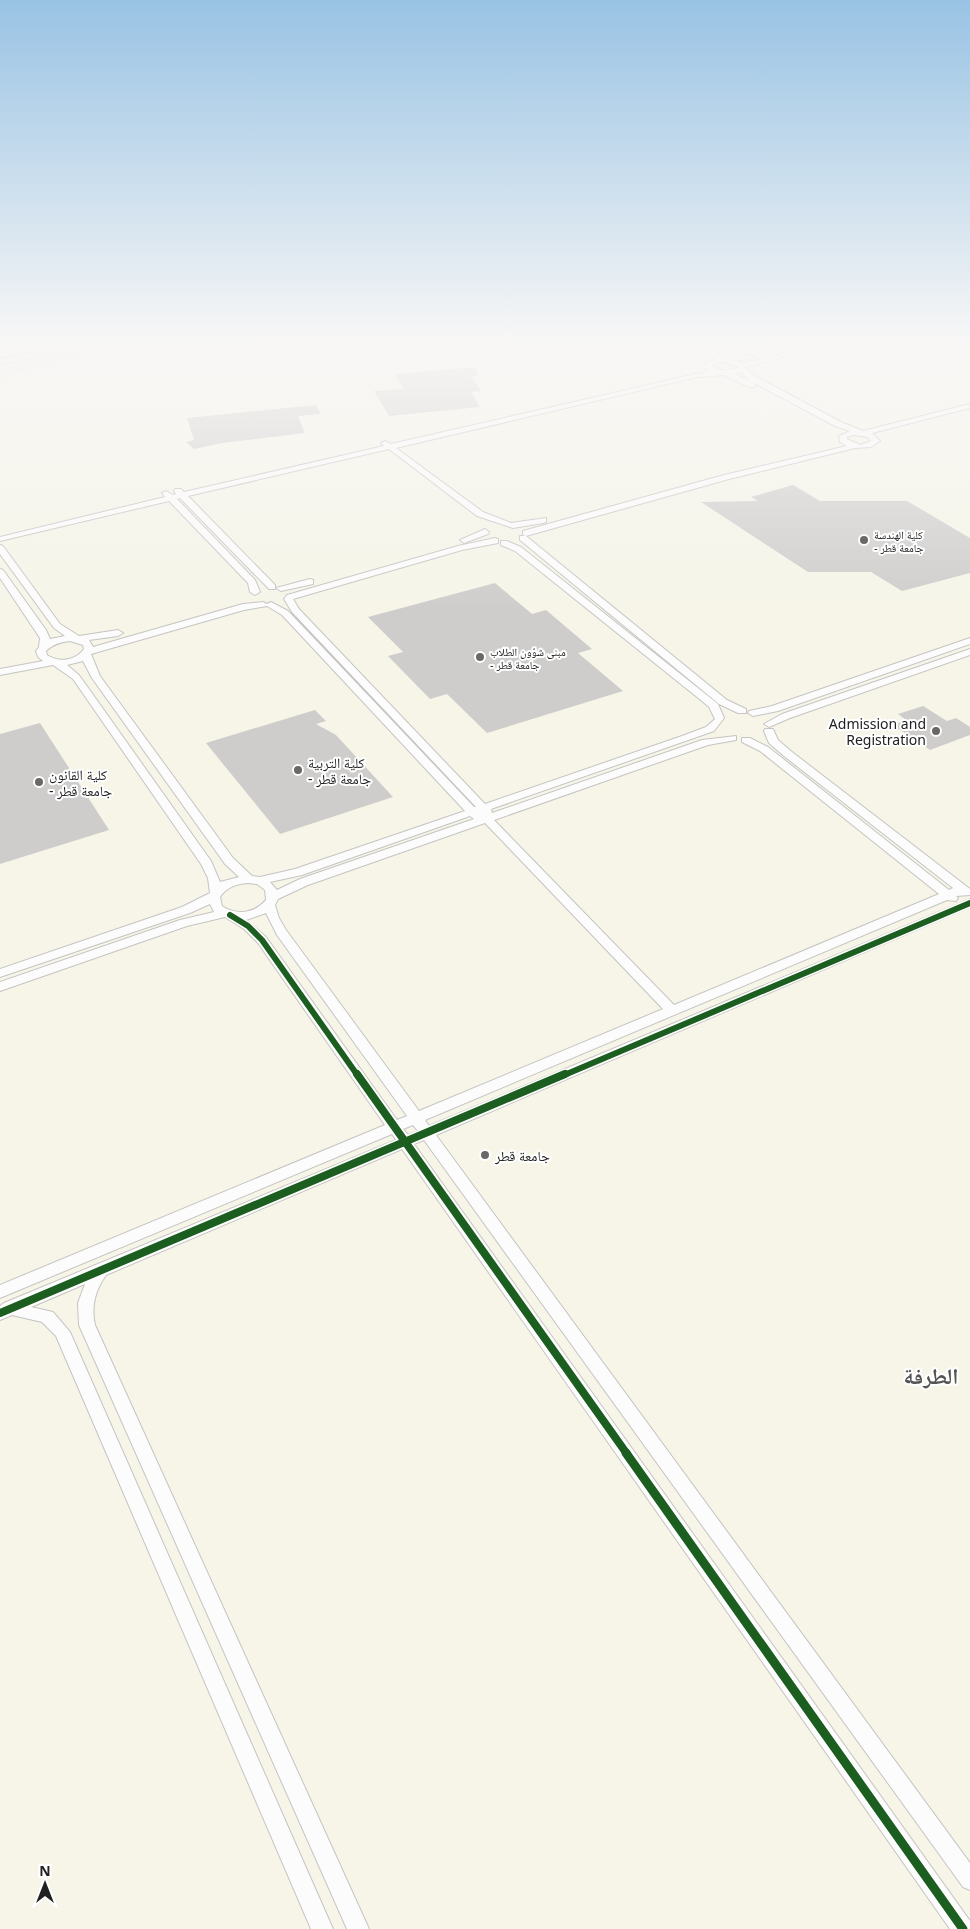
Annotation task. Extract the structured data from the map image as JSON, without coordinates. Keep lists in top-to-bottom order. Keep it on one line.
{"districts":["الطرفة"],"places":["كلية الهندسة - جامعة قطر","مبنى شؤون الطلاب - جامعة قطر","Admission and Registration","كلية التربية - جامعة قطر","كلية القانون - جامعة قطر","جامعة قطر"],"north":"top"}
